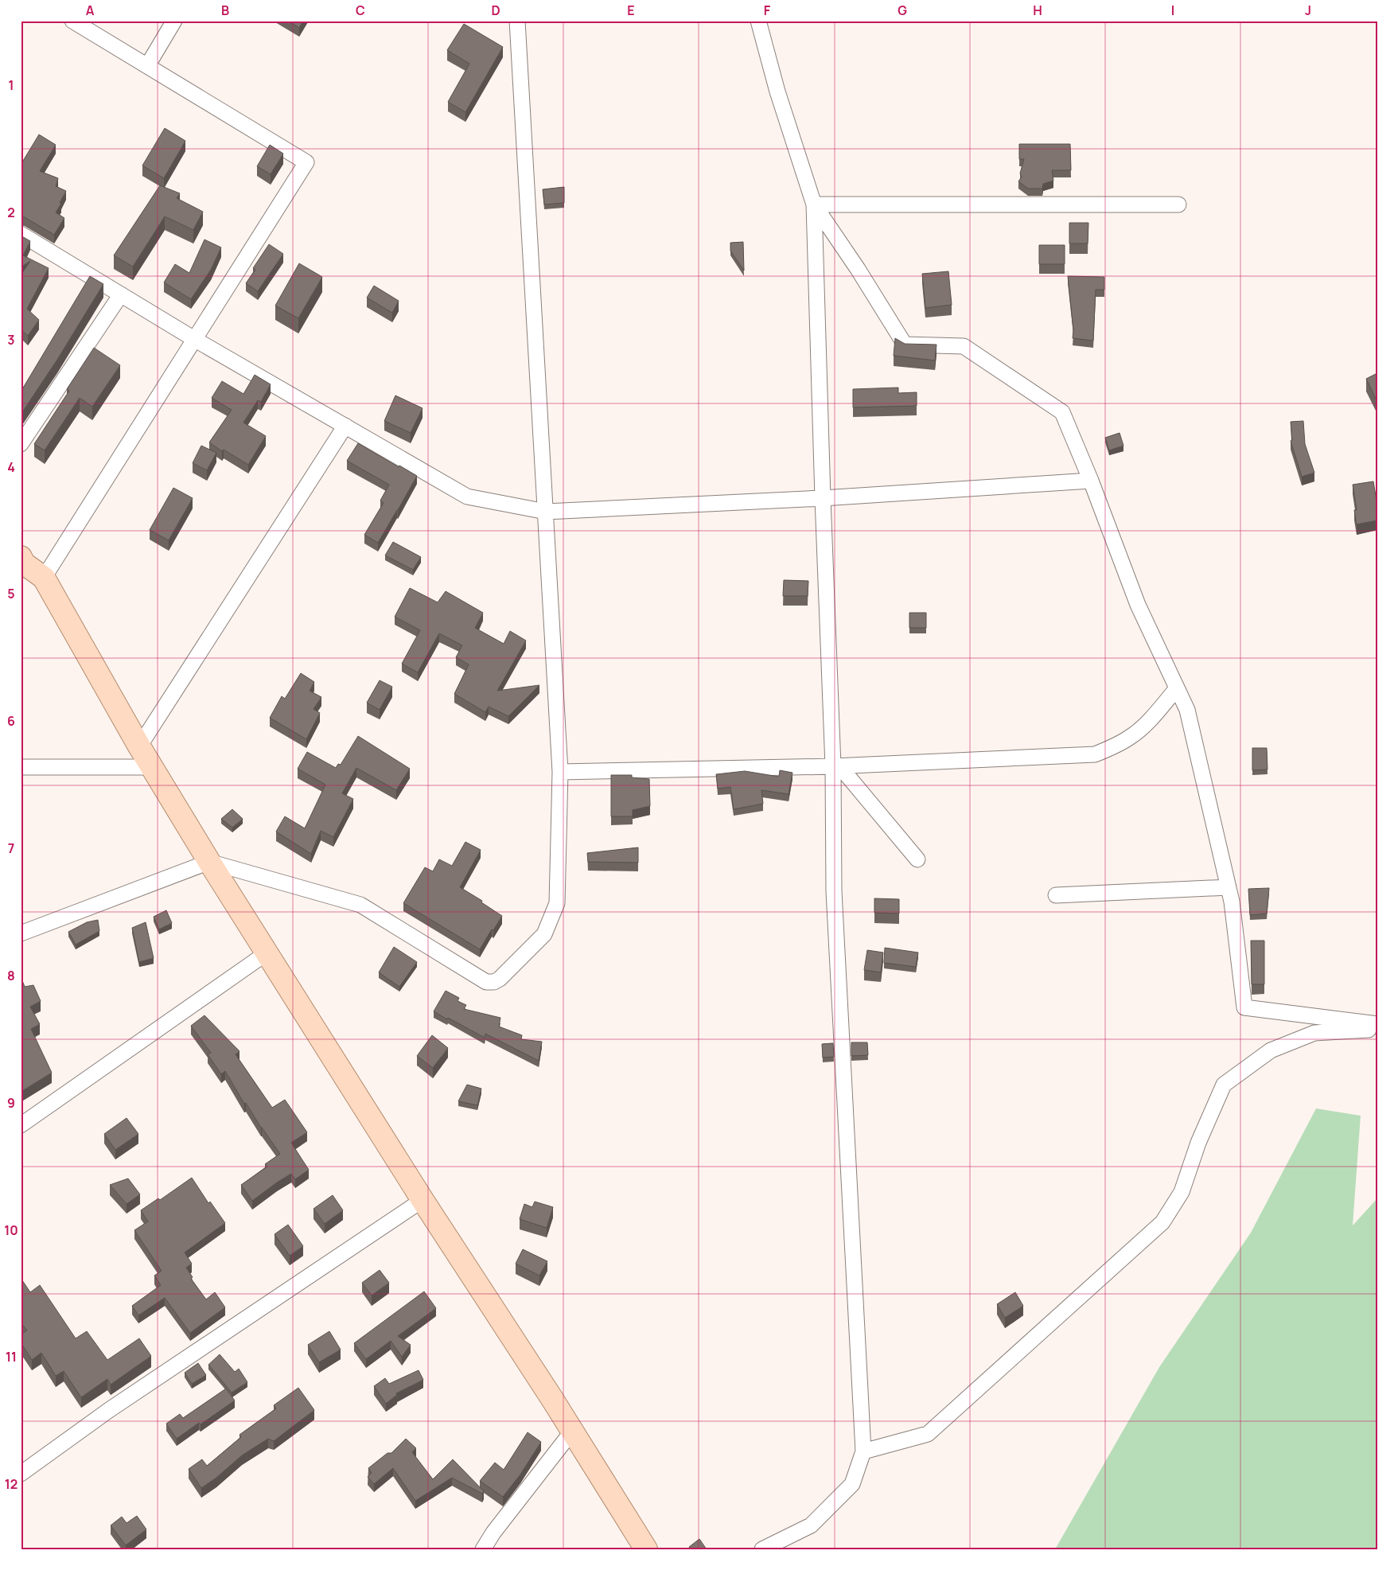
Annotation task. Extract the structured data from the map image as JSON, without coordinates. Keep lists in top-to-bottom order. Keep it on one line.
{"grid":{"columns":["A","B","C","D","E","F","G","H","I","J"],"rows":["1","2","3","4","5","6","7","8","9","10","11","12"]}}
